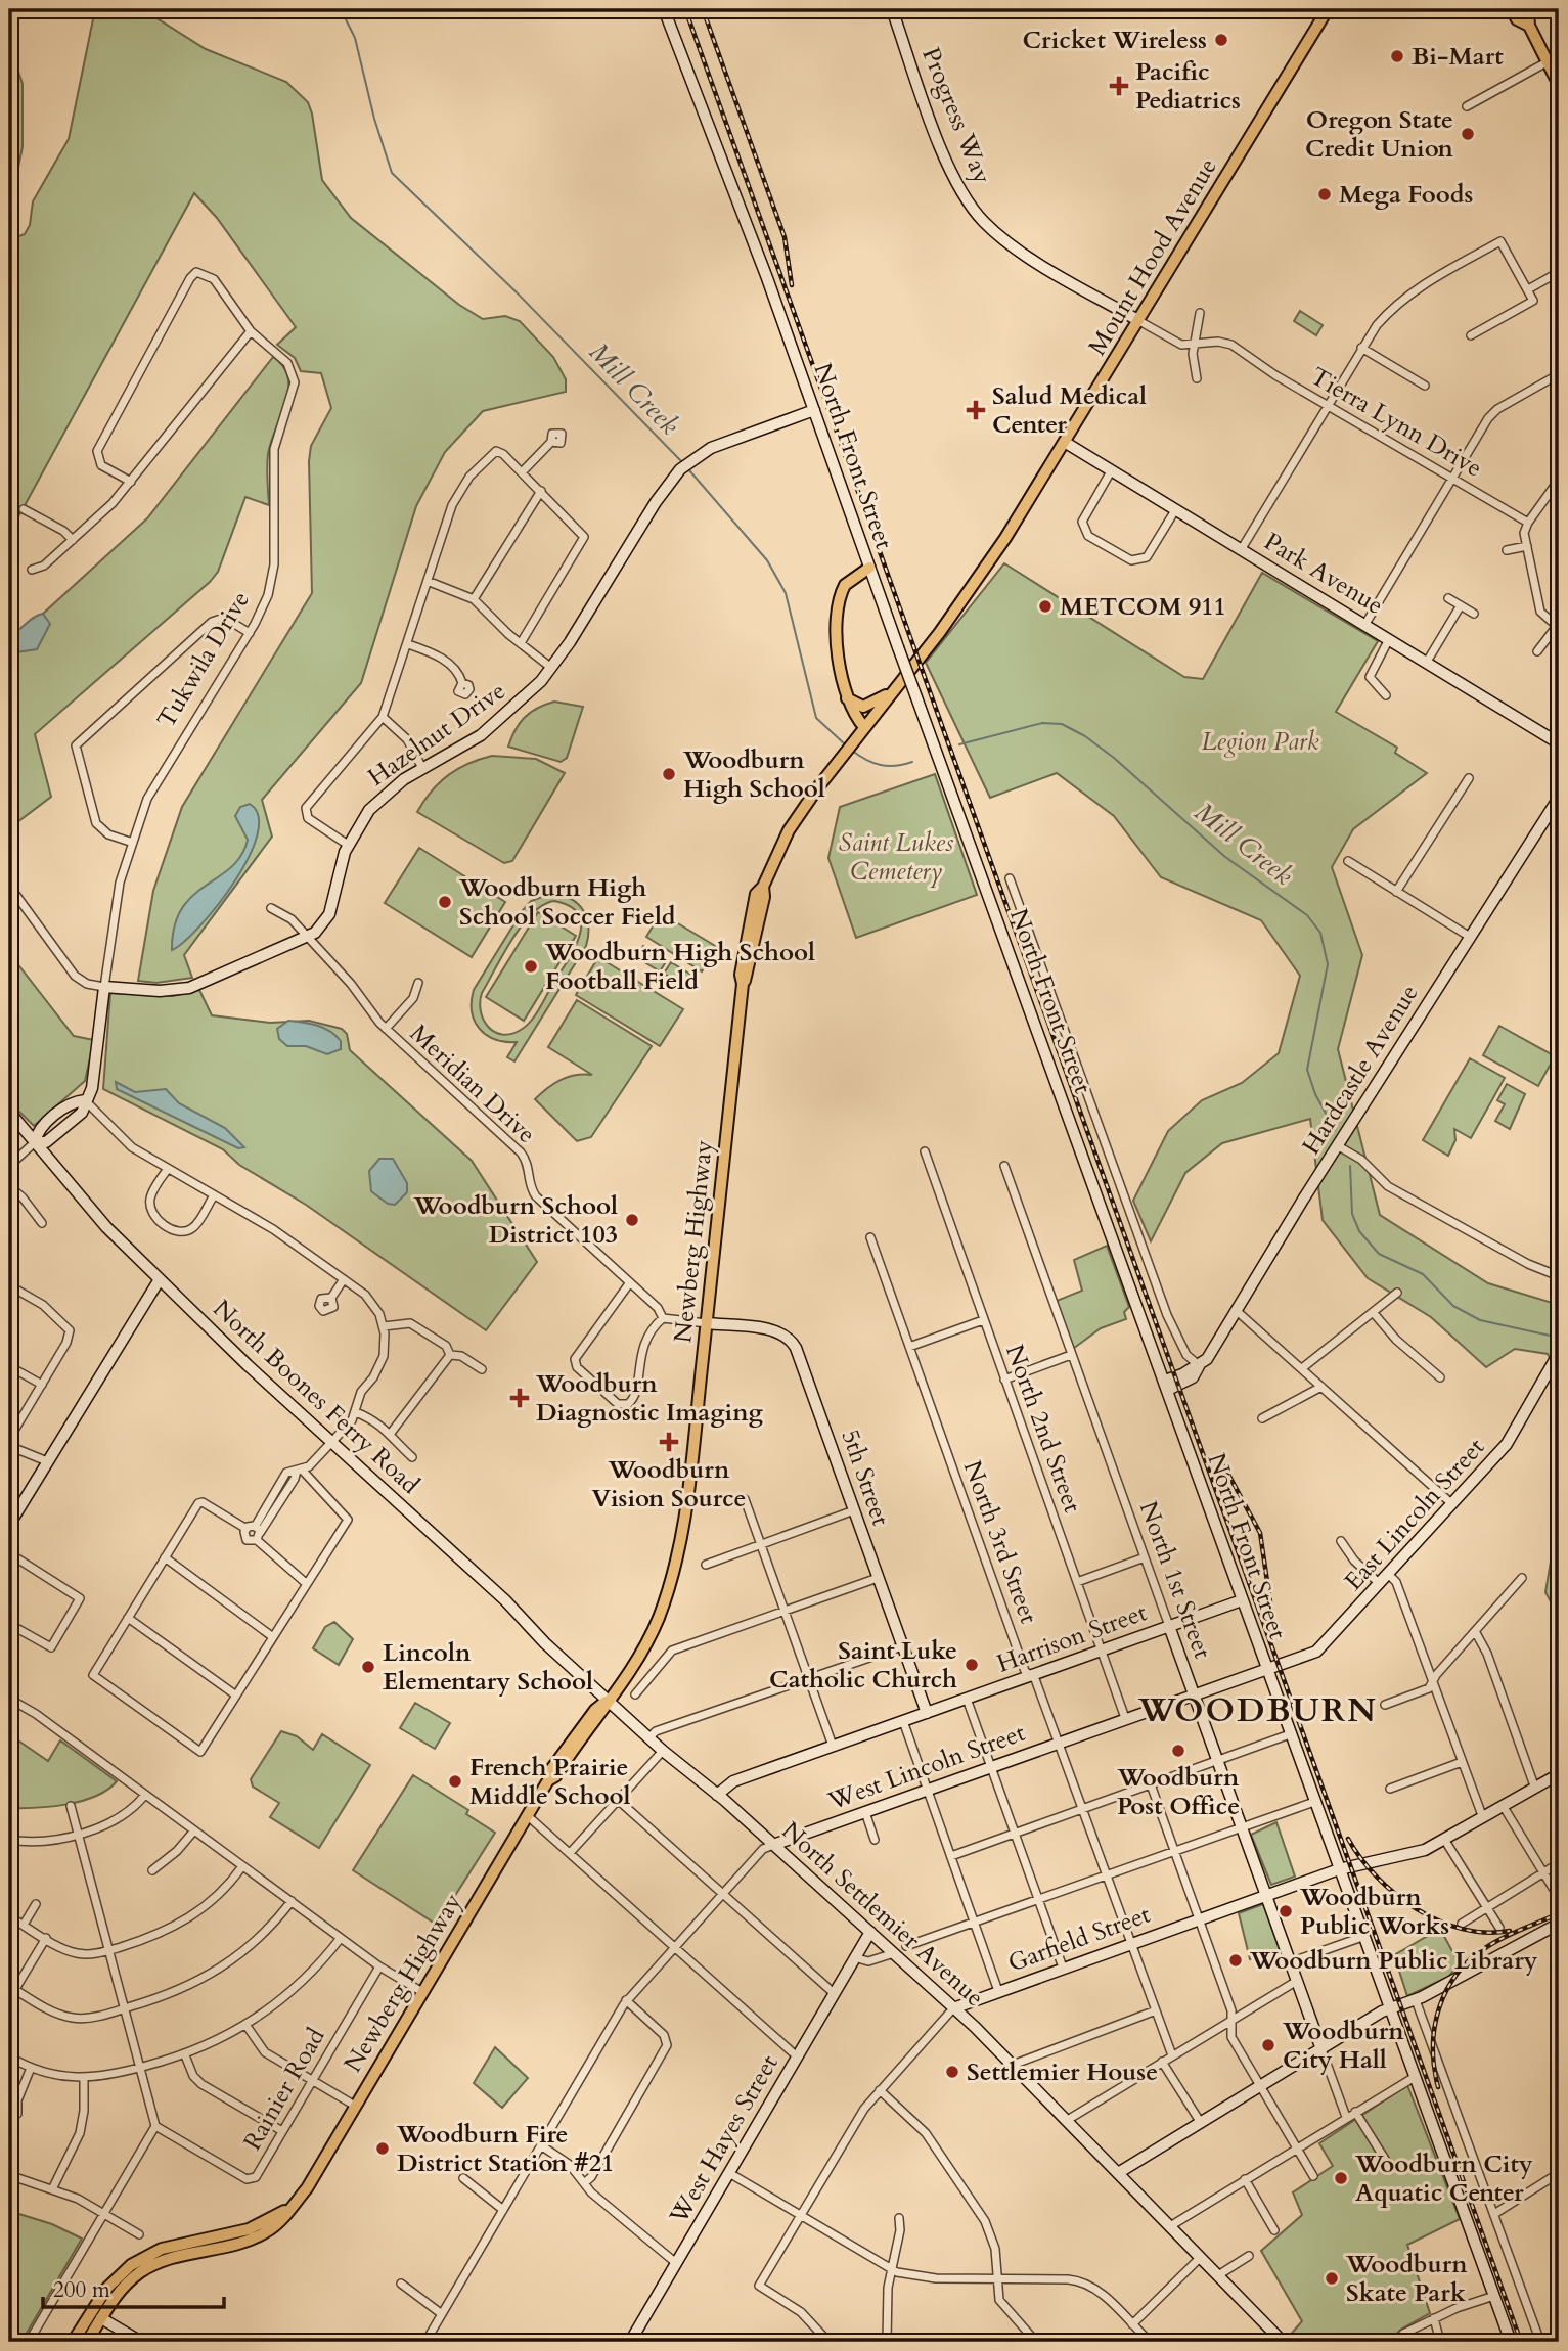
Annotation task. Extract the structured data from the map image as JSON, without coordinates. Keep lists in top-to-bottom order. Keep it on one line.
{"streets":{"main road":["Mount Hood Avenue","Newberg Highway"],"street":["Progress Way","Tierra Lynn Drive","North Front Street","Park Avenue","Tukwila Drive","Hazelnut Drive","Hardcastle Avenue","Meridian Drive","North Boones Ferry Road","North 2nd Street","5th Street","East Lincoln Street","North 3rd Street","North 1st Street","Harrison Street","West Lincoln Street","North Settlemier Avenue","Garfield Street","Rainier Road","West Hayes Street"]},"crossings":[["Progress Way","Mount Hood Avenue"],["Progress Way","Tierra Lynn Drive"],["Mount Hood Avenue","Tierra Lynn Drive"],["Mount Hood Avenue","Park Avenue"],["Mount Hood Avenue","Newberg Highway"],["North Front Street","Hazelnut Drive"],["North Front Street","Hardcastle Avenue"],["North Front Street","East Lincoln Street"],["North Front Street","Harrison Street"],["North Front Street","West Lincoln Street"],["North Front Street","Garfield Street"],["Tukwila Drive","Hazelnut Drive"],["Tukwila Drive","North Boones Ferry Road"],["Hazelnut Drive","Meridian Drive"],["Newberg Highway","North Boones Ferry Road"],["Newberg Highway","5th Street"],["Newberg Highway","North Settlemier Avenue"],["North Boones Ferry Road","North Settlemier Avenue"],["North 2nd Street","Harrison Street"],["North 2nd Street","West Lincoln Street"],["5th Street","Harrison Street"],["East Lincoln Street","West Lincoln Street"],["North 3rd Street","Harrison Street"],["North 3rd Street","West Lincoln Street"],["North 3rd Street","Garfield Street"],["North 1st Street","Harrison Street"],["North 1st Street","West Lincoln Street"],["North 1st Street","Garfield Street"],["Harrison Street","North Settlemier Avenue"],["West Lincoln Street","North Settlemier Avenue"],["North Settlemier Avenue","Garfield Street"],["North Settlemier Avenue","West Hayes Street"]],"districts":["WOODBURN"],"water":["Mill Creek"],"parks":["Legion Park","Saint Lukes Cemetery"],"places":{"other":["Cricket Wireless","Bi-Mart","Oregon State Credit Union","Mega Foods","METCOM 911","Woodburn High School","Woodburn High School Soccer Field","Woodburn High School Football Field","Woodburn School District 103","Saint Luke Catholic Church","Lincoln Elementary School","Woodburn Post Office","French Prairie Middle School","Woodburn Public Works","Woodburn Public Library","Woodburn City Hall","Settlemier House","Woodburn Fire District Station #21","Woodburn City Aquatic Center","Woodburn Skate Park"],"health":["Pacific Pediatrics","Salud Medical Center","Woodburn Diagnostic Imaging","Woodburn Vision Source"]},"scale_bar":"200 m"}
